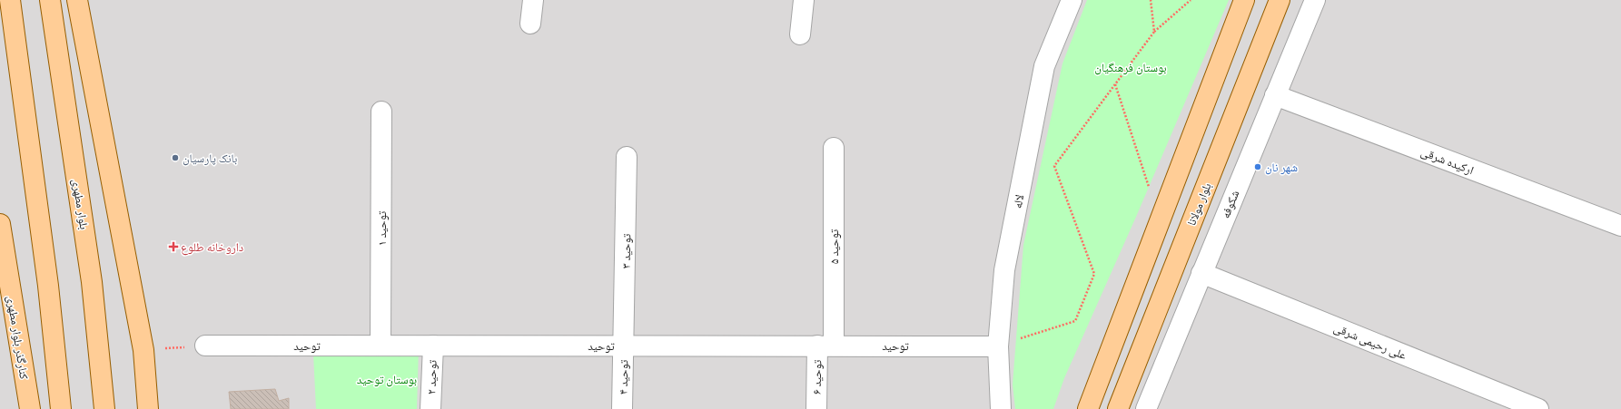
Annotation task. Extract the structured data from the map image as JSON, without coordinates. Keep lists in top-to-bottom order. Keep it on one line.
{"streets":{"main road":["بلوار مطهری","بلوار مولانا","کنارگذر بلوار مطهری"],"street":["ارکیده شرقی","لاله","شکوفه","توحید ۱","توحید ۵","توحید ۳","علی رحیمی شرقی","توحید","توحید ۲","توحید ۴","توحید ۶"]},"crossings":[["ارکیده شرقی","شکوفه"],["لاله","توحید"],["شکوفه","علی رحیمی شرقی"],["توحید ۱","توحید"],["توحید ۵","توحید"],["توحید ۵","توحید ۶"],["توحید ۳","توحید"],["توحید ۳","توحید ۴"],["توحید","توحید ۲"],["توحید","توحید ۴"],["توحید","توحید ۶"]],"parks":["بوستان فرهنگیان","بوستان توحید"],"places":{"other":["بانک پارسیان","شهر نان"],"health":["داروخانه طلوع"]}}
